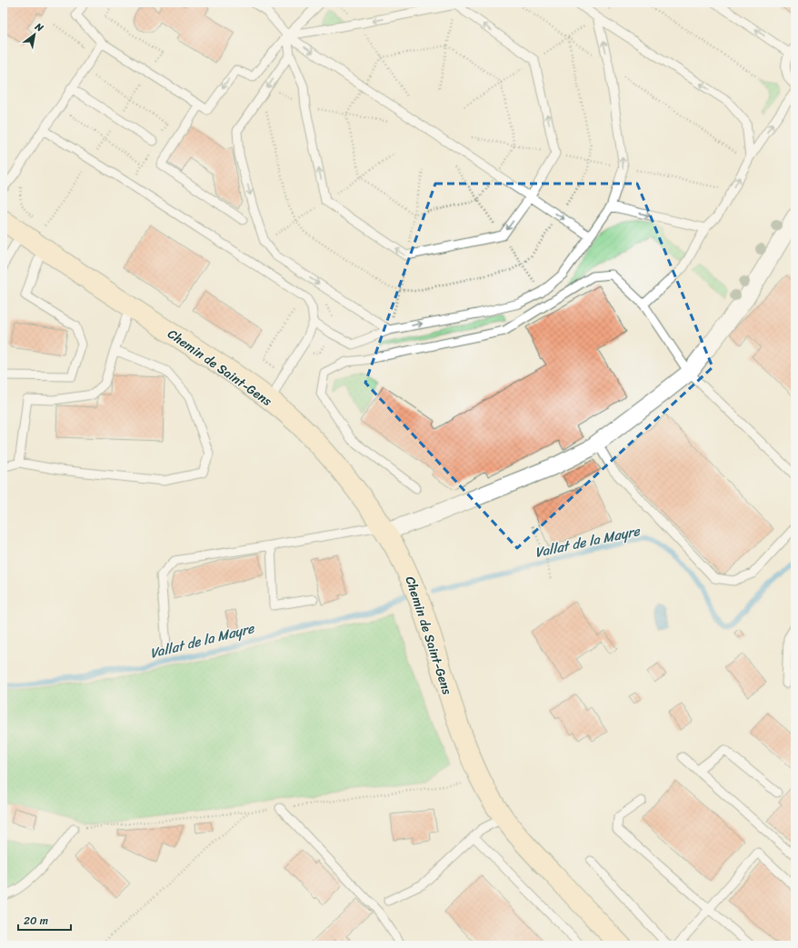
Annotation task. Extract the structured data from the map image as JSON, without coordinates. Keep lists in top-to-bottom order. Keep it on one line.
{"streets":{"main road":["Chemin de Saint-Gens"]},"water":["Vallat de la Mayre"],"scale_bar":"20 m","north":"top right"}
